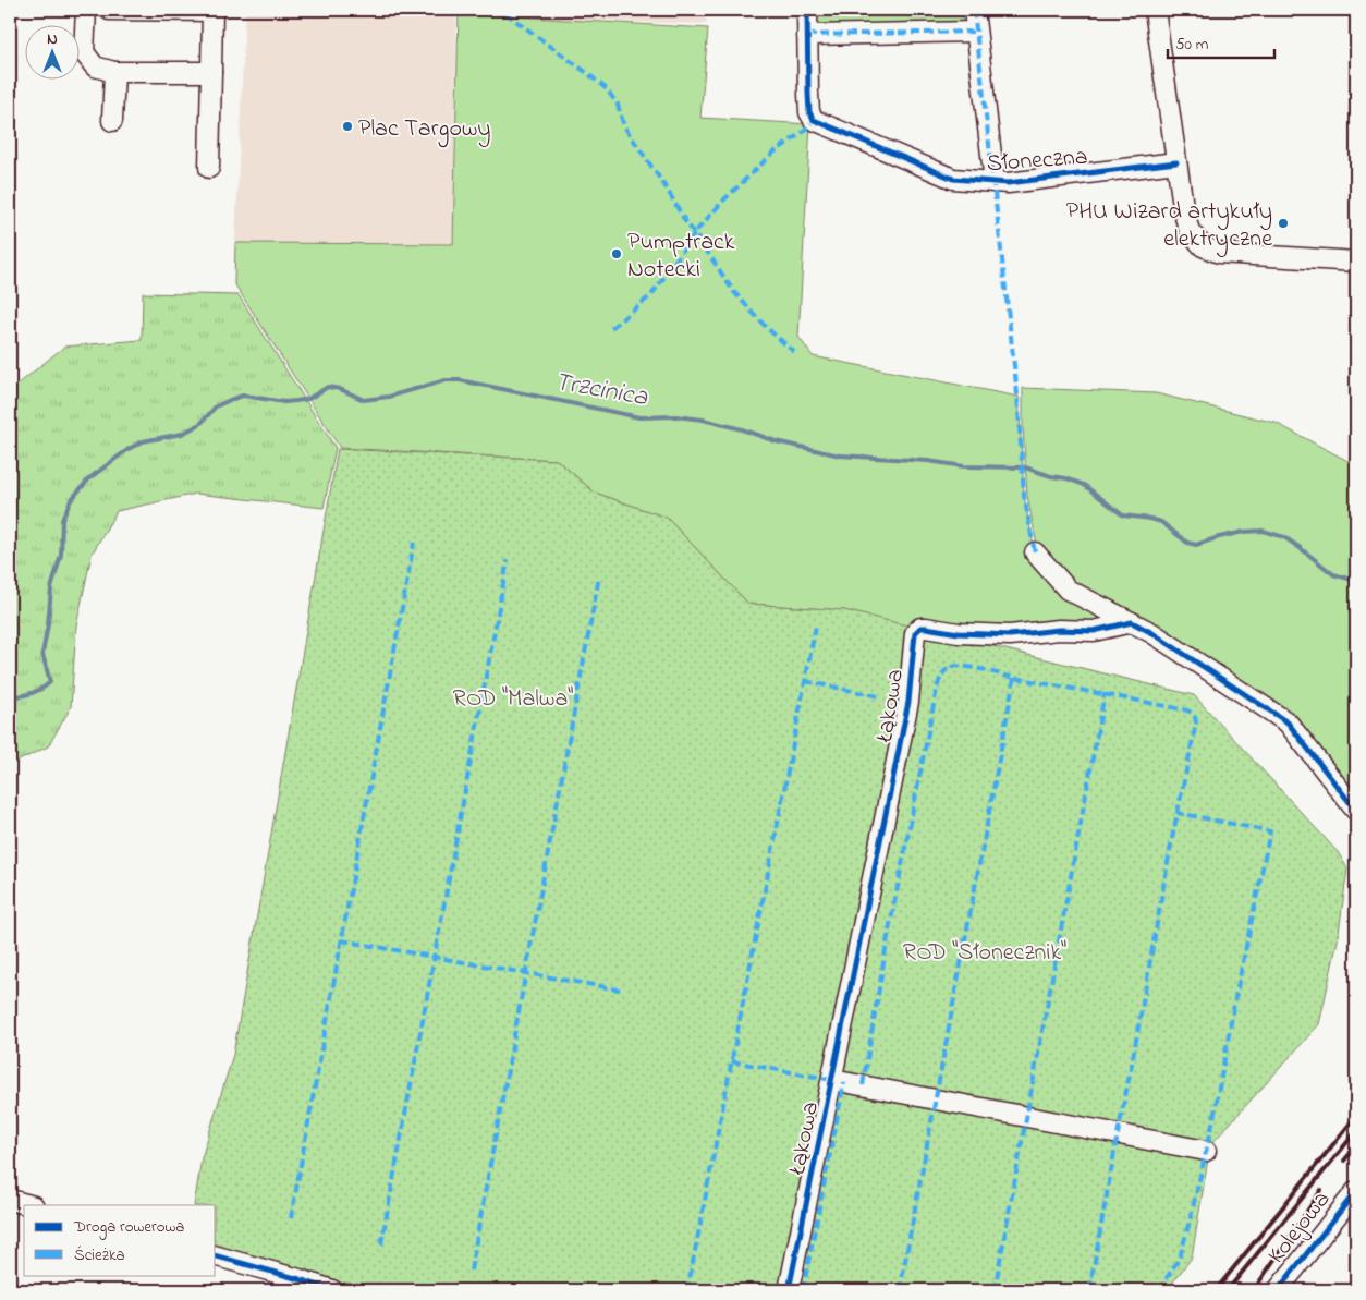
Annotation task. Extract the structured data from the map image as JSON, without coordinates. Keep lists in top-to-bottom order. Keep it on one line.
{"streets":{"street":["Słoneczna","Łąkowa","Kolejowa"]},"water":["Trzcinica"],"parks":["ROD \"Malwa\"","ROD \"Słonecznik\""],"places":["Plac Targowy","PHU Wizard artykuły elektryczne","Pumptrack Notecki"],"legend":["Droga rowerowa","Ścieżka"],"scale_bar":"50 m","north":"top"}
